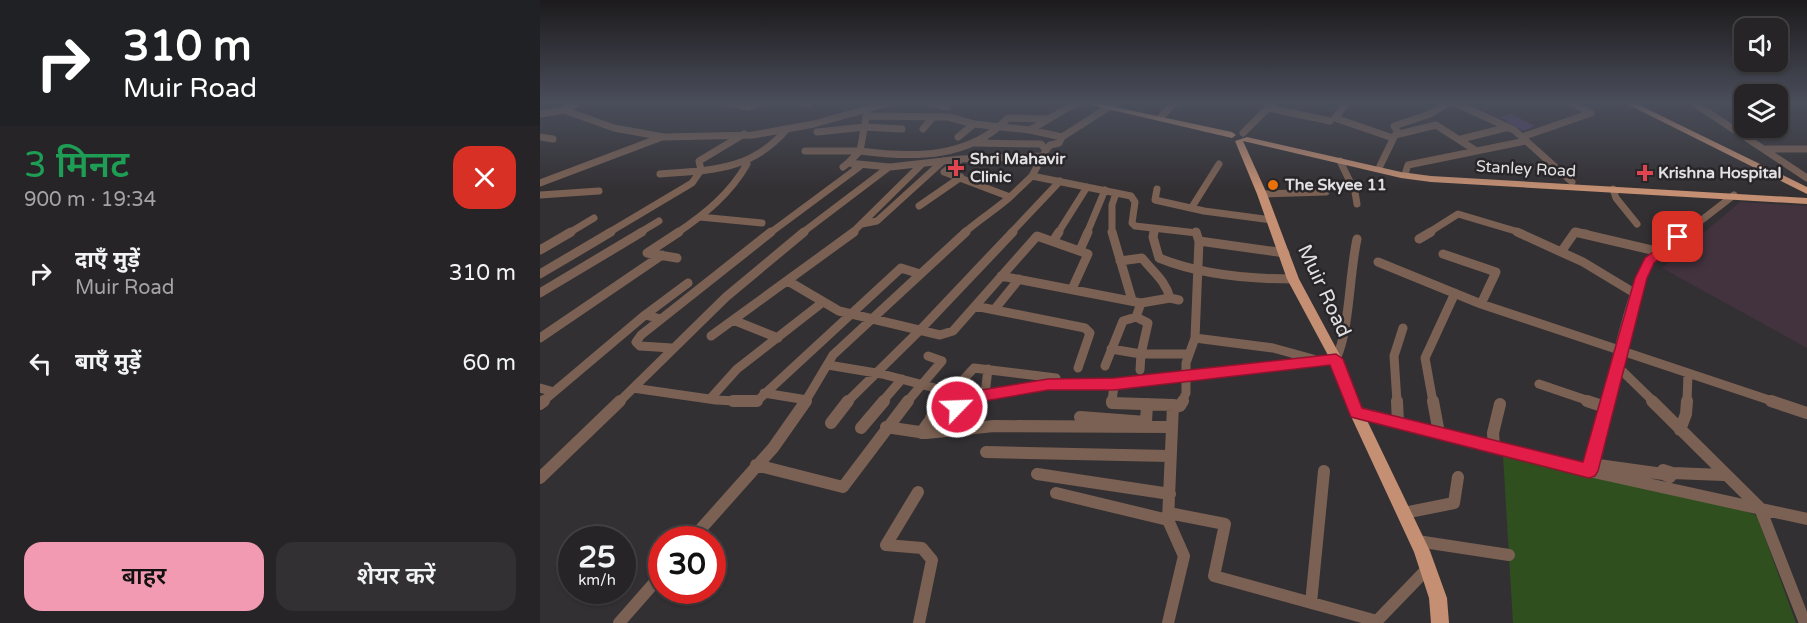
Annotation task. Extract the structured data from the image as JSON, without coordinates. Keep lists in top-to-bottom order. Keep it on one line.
{"streets":{"main road":["Stanley Road","Muir Road"]},"crossings":[["Stanley Road","Muir Road"]],"places":{"health":["Shri Mahavir Clinic","Krishna Hospital"],"other":["The Skyee 11"]},"page":{"turn":["310 m","Muir Road"],"heading":["3 मिनट","900 m · 19:34"],"list":[{"name":"दाएँ मुड़ें","note":"Muir Road","value":"310 m"},{"name":"बाएँ मुड़ें","value":"60 m"}],"speed":"25 km/h","limit":"30","buttons":["बाहर","शेयर करें"]}}
